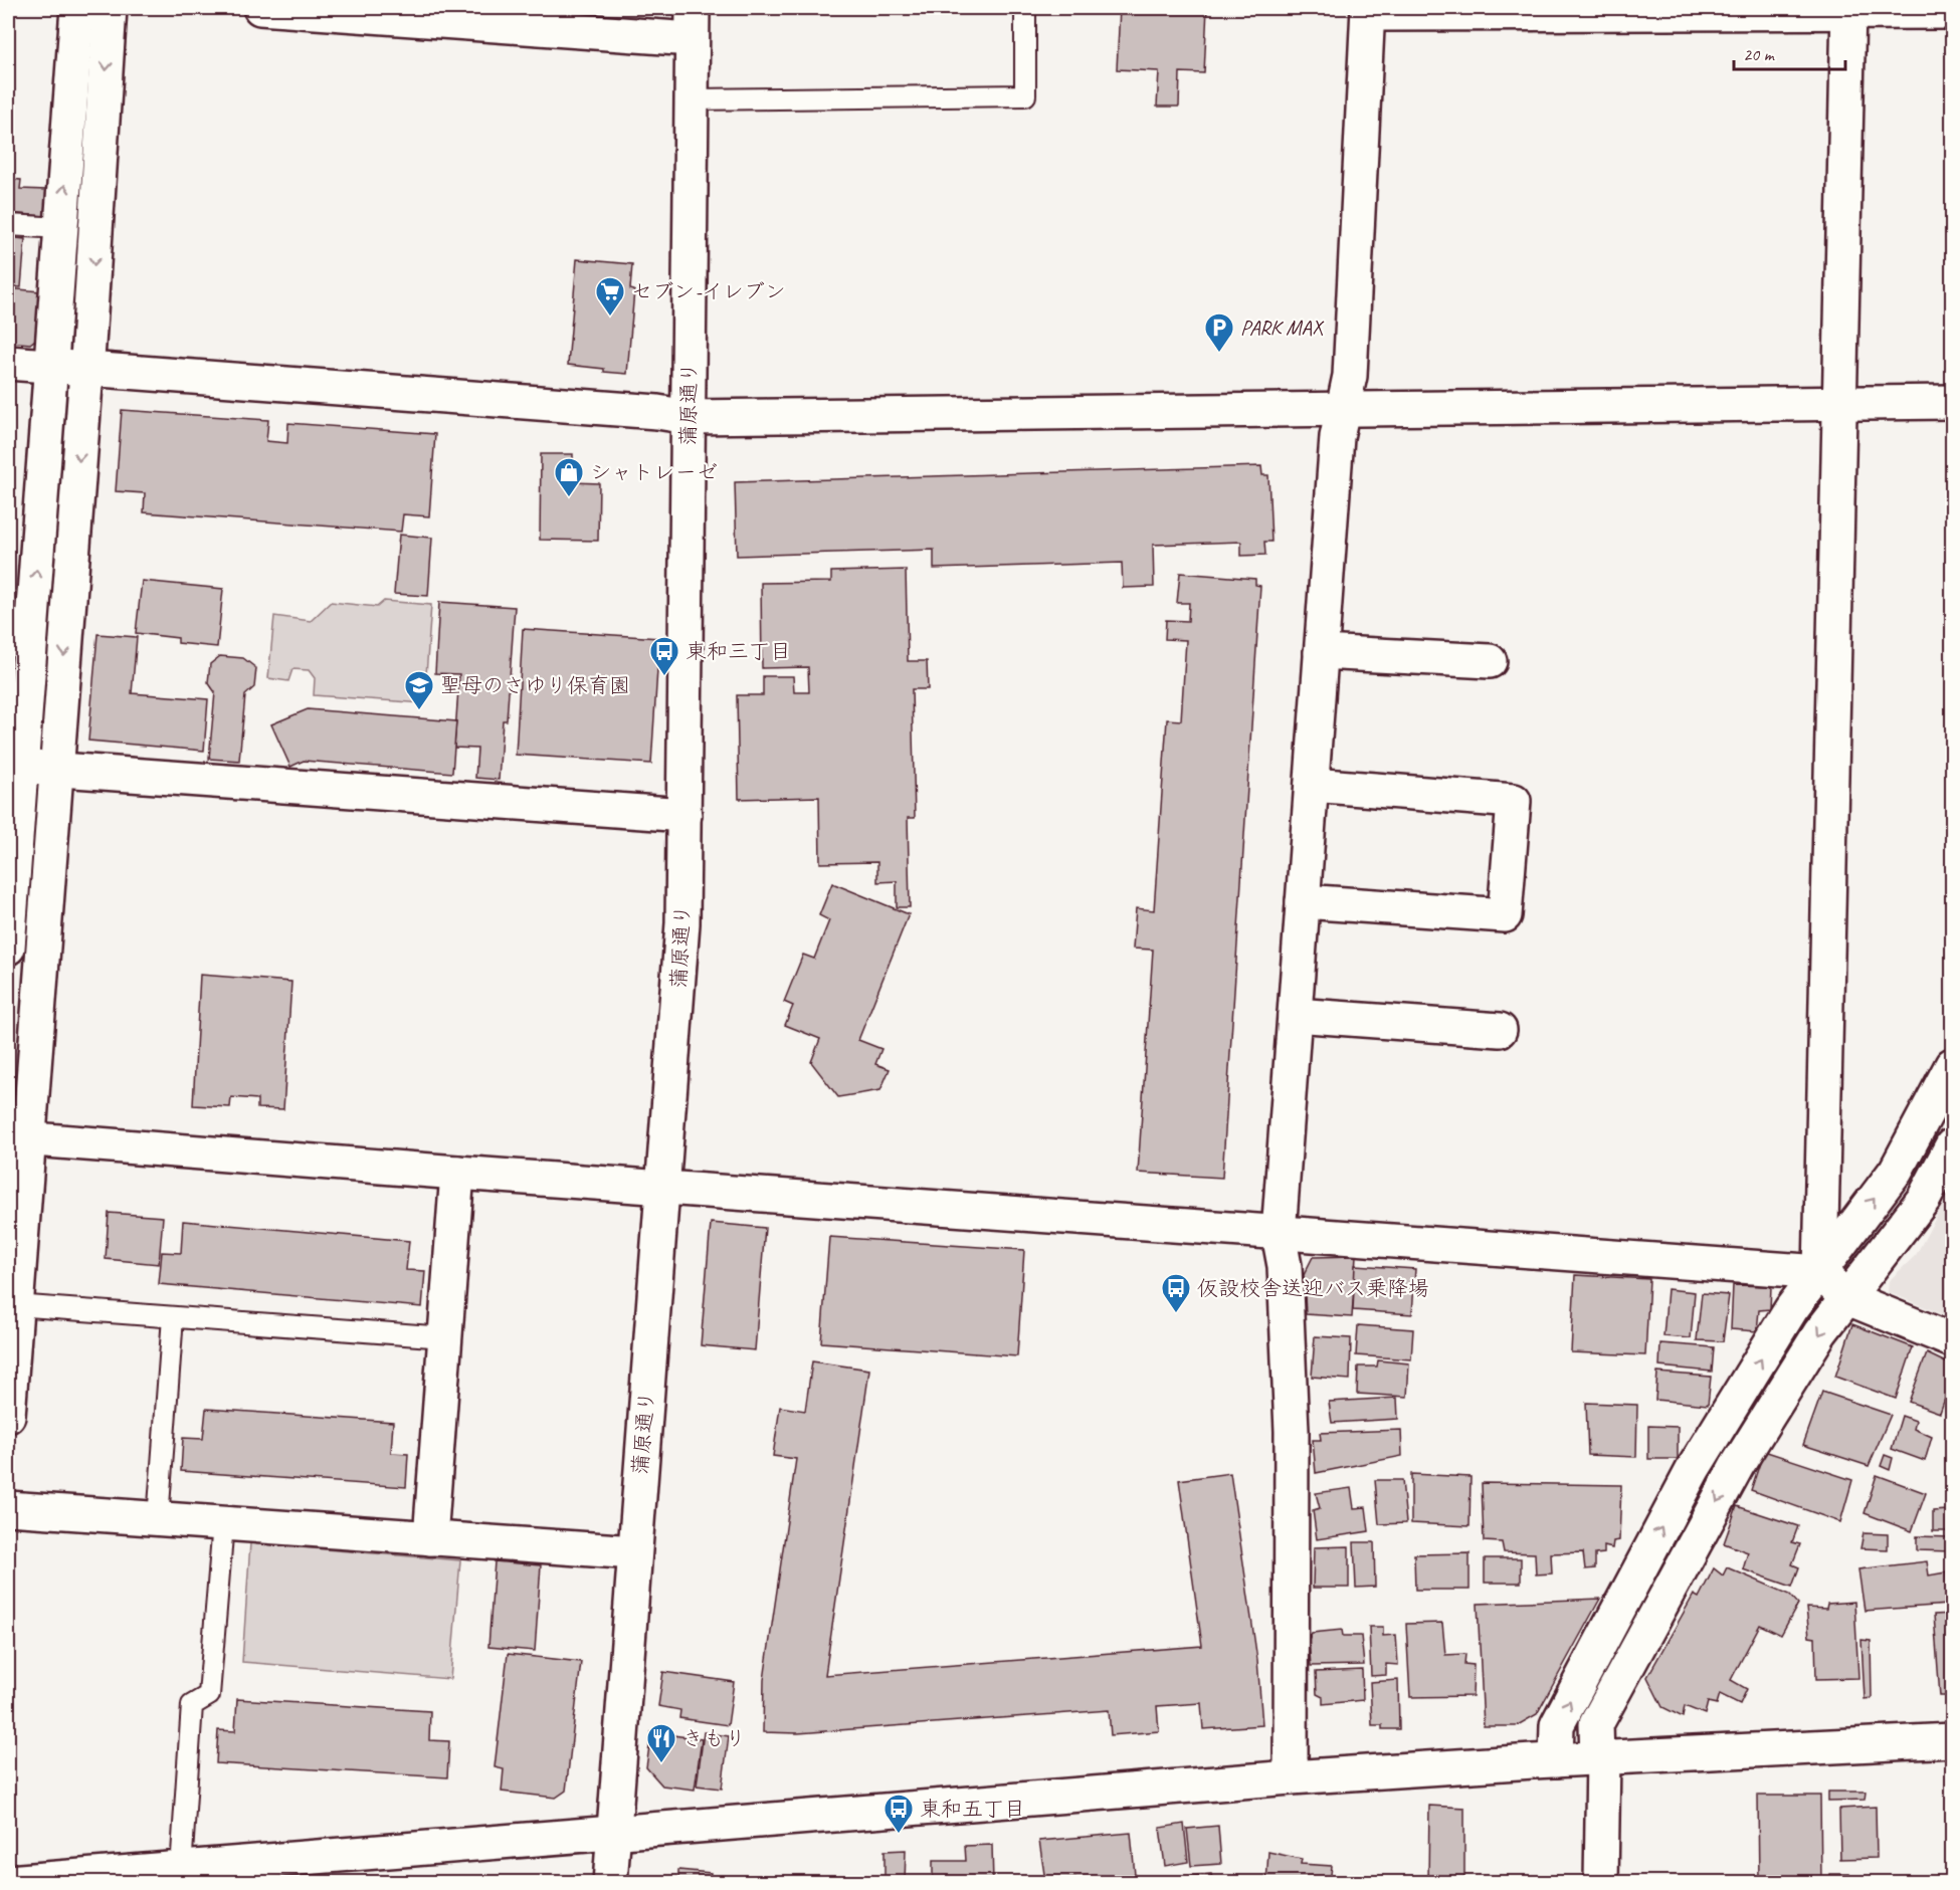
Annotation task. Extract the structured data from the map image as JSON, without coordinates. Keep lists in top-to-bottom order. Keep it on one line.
{"streets":{"street":["蒲原通り"]},"places":{"supermarket":["セブン-イレブン"],"parking":["PARK MAX"],"shop":["シャトレーゼ"],"bus stop":["東和三丁目","仮設校舎送迎バス乗降場","東和五丁目"],"school or university":["聖母のさゆり保育園"],"restaurant":["きもり"]},"scale_bar":"20 m"}
